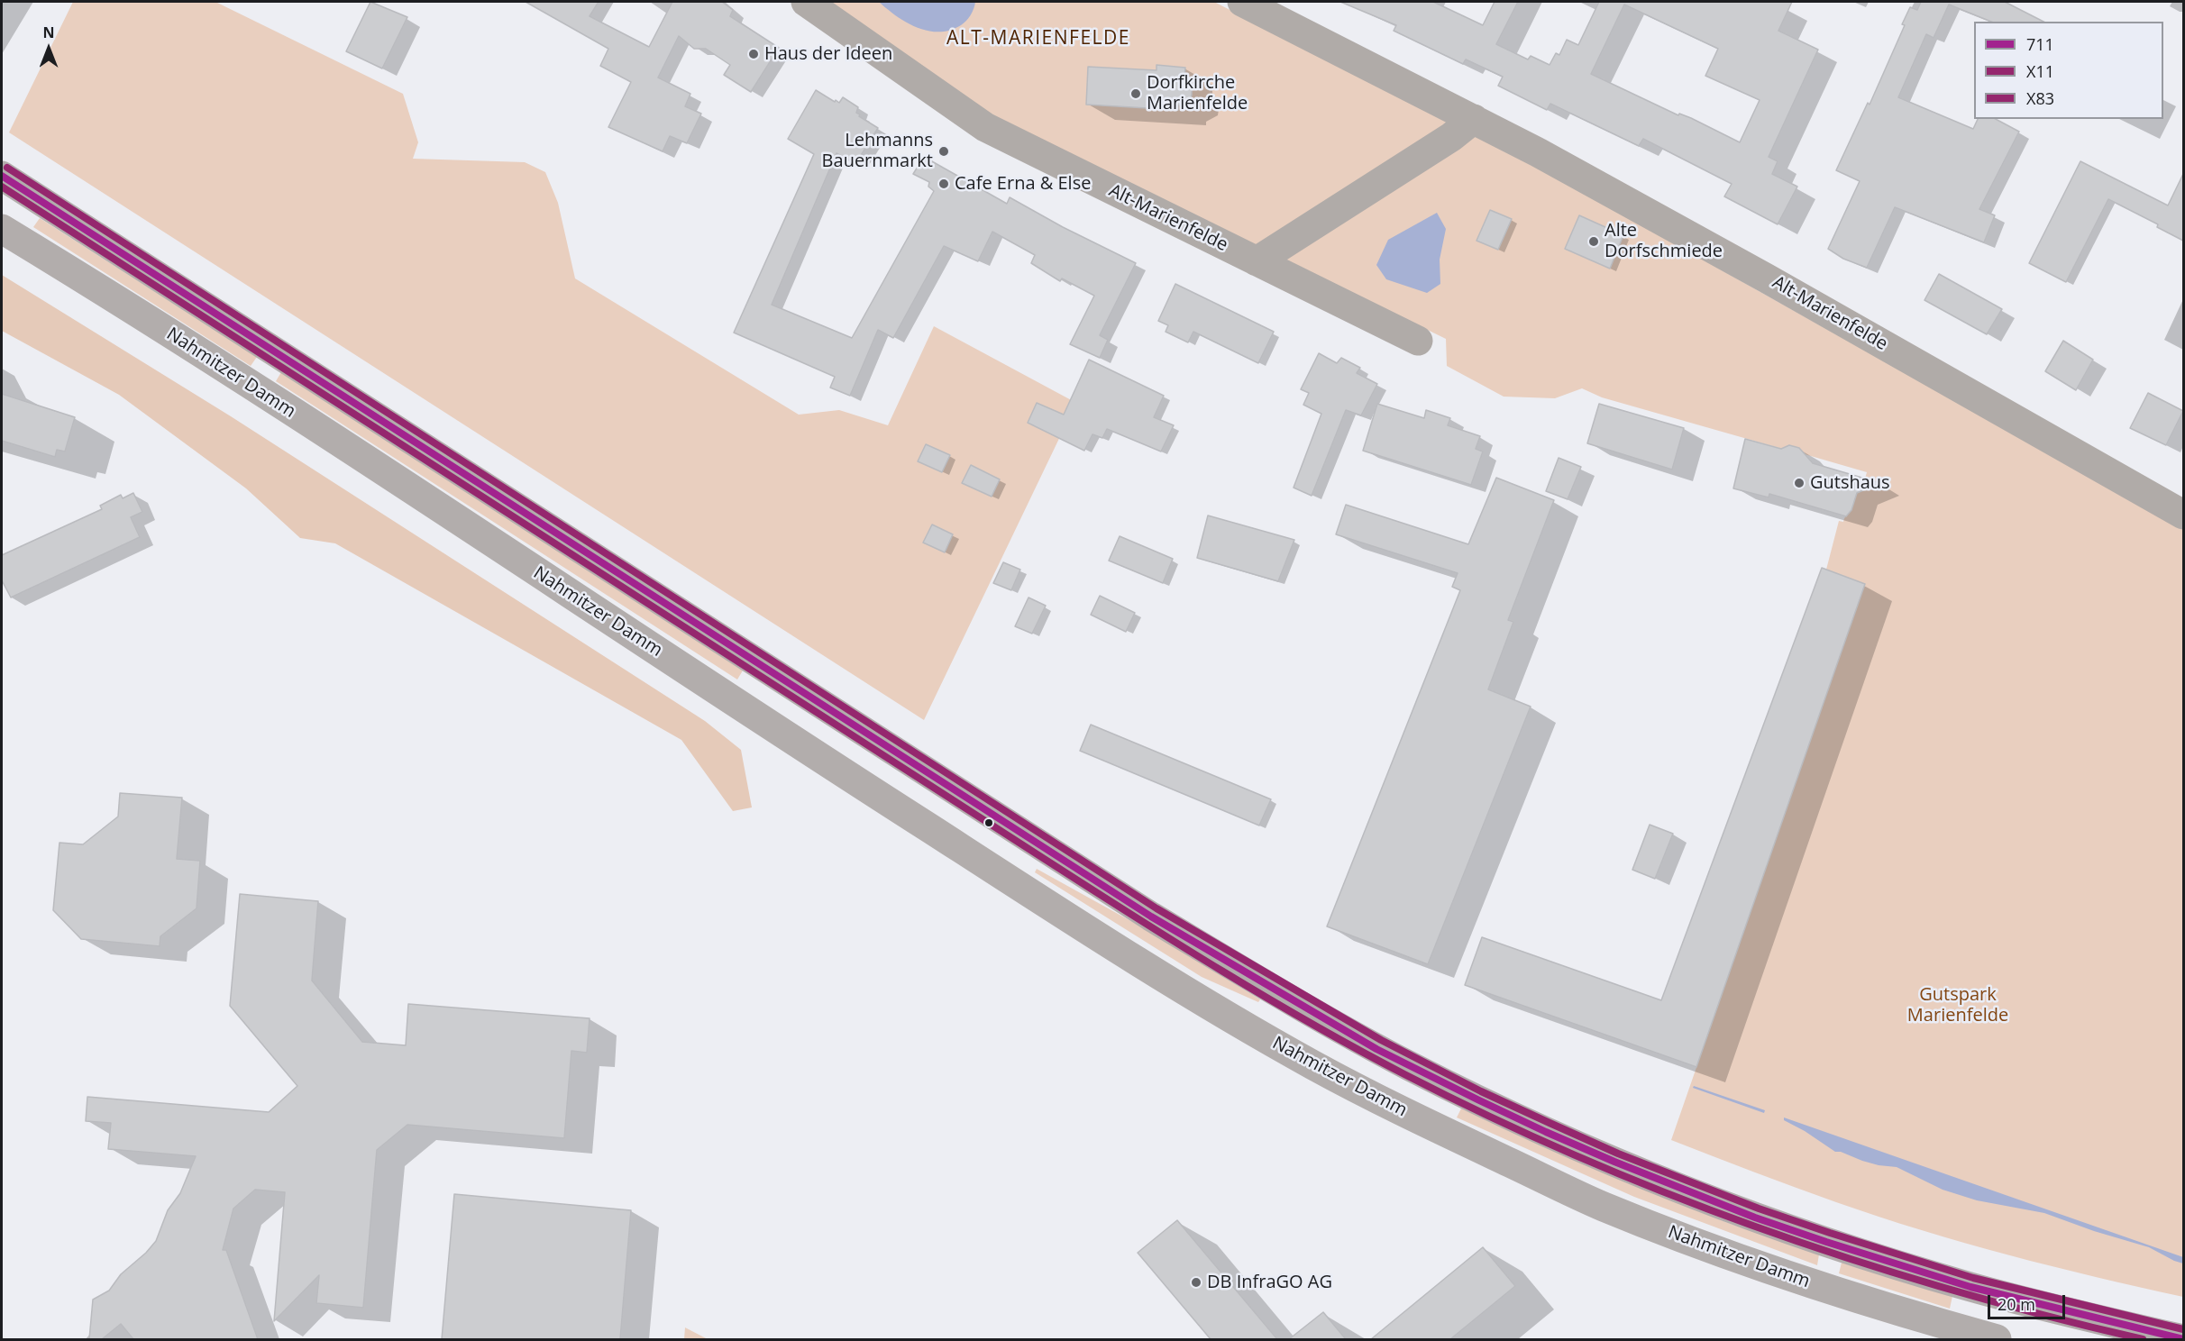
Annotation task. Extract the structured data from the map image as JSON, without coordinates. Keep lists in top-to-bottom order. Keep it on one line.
{"streets":{"main road":["Nahmitzer Damm"],"street":["Alt-Marienfelde"]},"districts":["ALT-MARIENFELDE"],"parks":["Gutspark Marienfelde"],"places":["Haus der Ideen","Dorfkirche Marienfelde","Lehmanns Bauernmarkt","Cafe Erna & Else","Alte Dorfschmiede","Gutshaus","DB InfraGO AG"],"lines":["transit line X83","transit line 711","transit line X11"],"legend":["711","X11","X83"],"scale_bar":"20 m","north":"top"}
